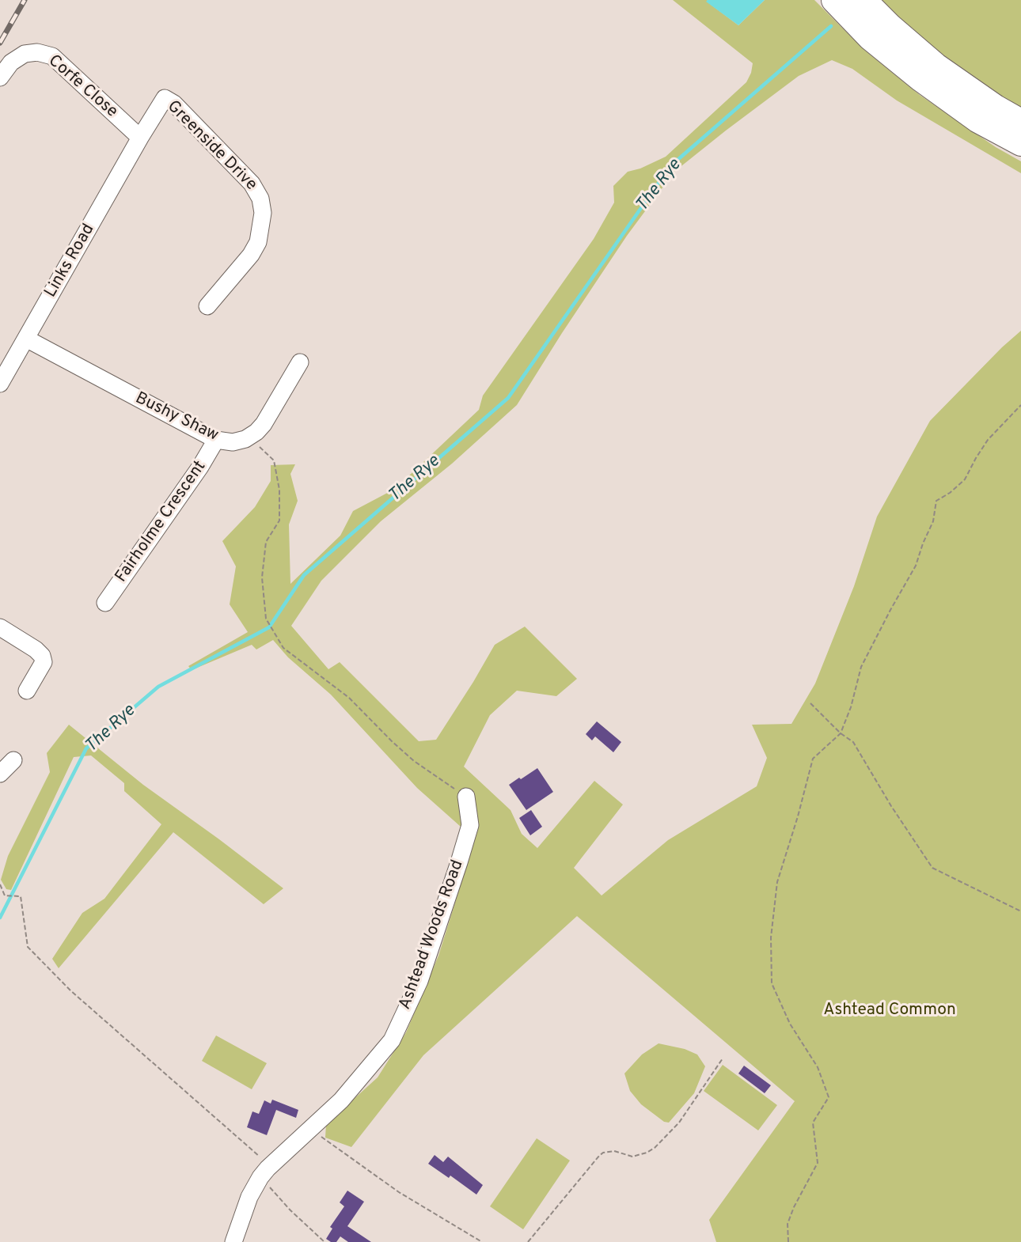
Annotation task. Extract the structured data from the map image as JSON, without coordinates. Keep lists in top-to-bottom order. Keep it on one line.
{"streets":{"street":["Corfe Close","Greenside Drive","Links Road","Bushy Shaw","Fairholme Crescent","Ashtead Woods Road"]},"crossings":[["Corfe Close","Greenside Drive"],["Corfe Close","Links Road"],["Greenside Drive","Links Road"],["Links Road","Bushy Shaw"],["Bushy Shaw","Fairholme Crescent"]],"water":["The Rye"],"parks":["Ashtead Common"]}
